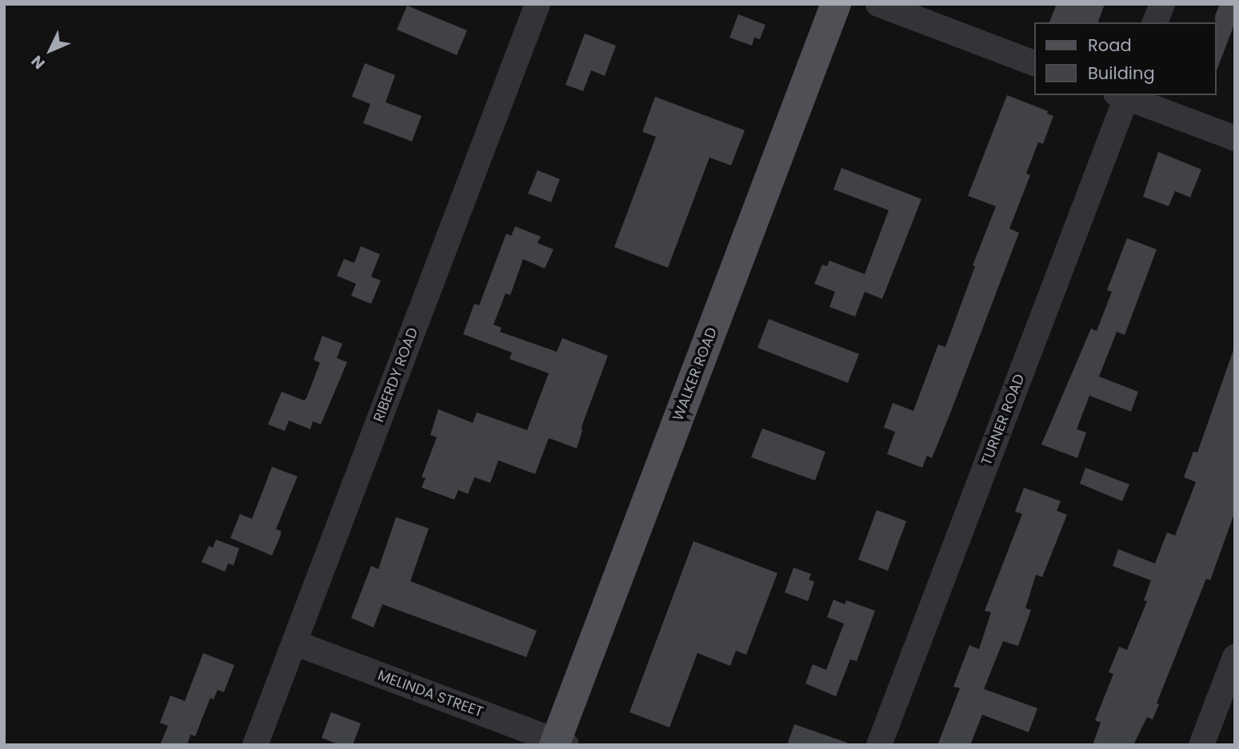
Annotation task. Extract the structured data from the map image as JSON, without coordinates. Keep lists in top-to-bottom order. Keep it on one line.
{"streets":{"main road":["WALKER ROAD"],"street":["RIBERDY ROAD","TURNER ROAD","MELINDA STREET"]},"crossings":[["WALKER ROAD","MELINDA STREET"],["RIBERDY ROAD","MELINDA STREET"]],"legend":["Road","Building"],"north":"bottom left"}
